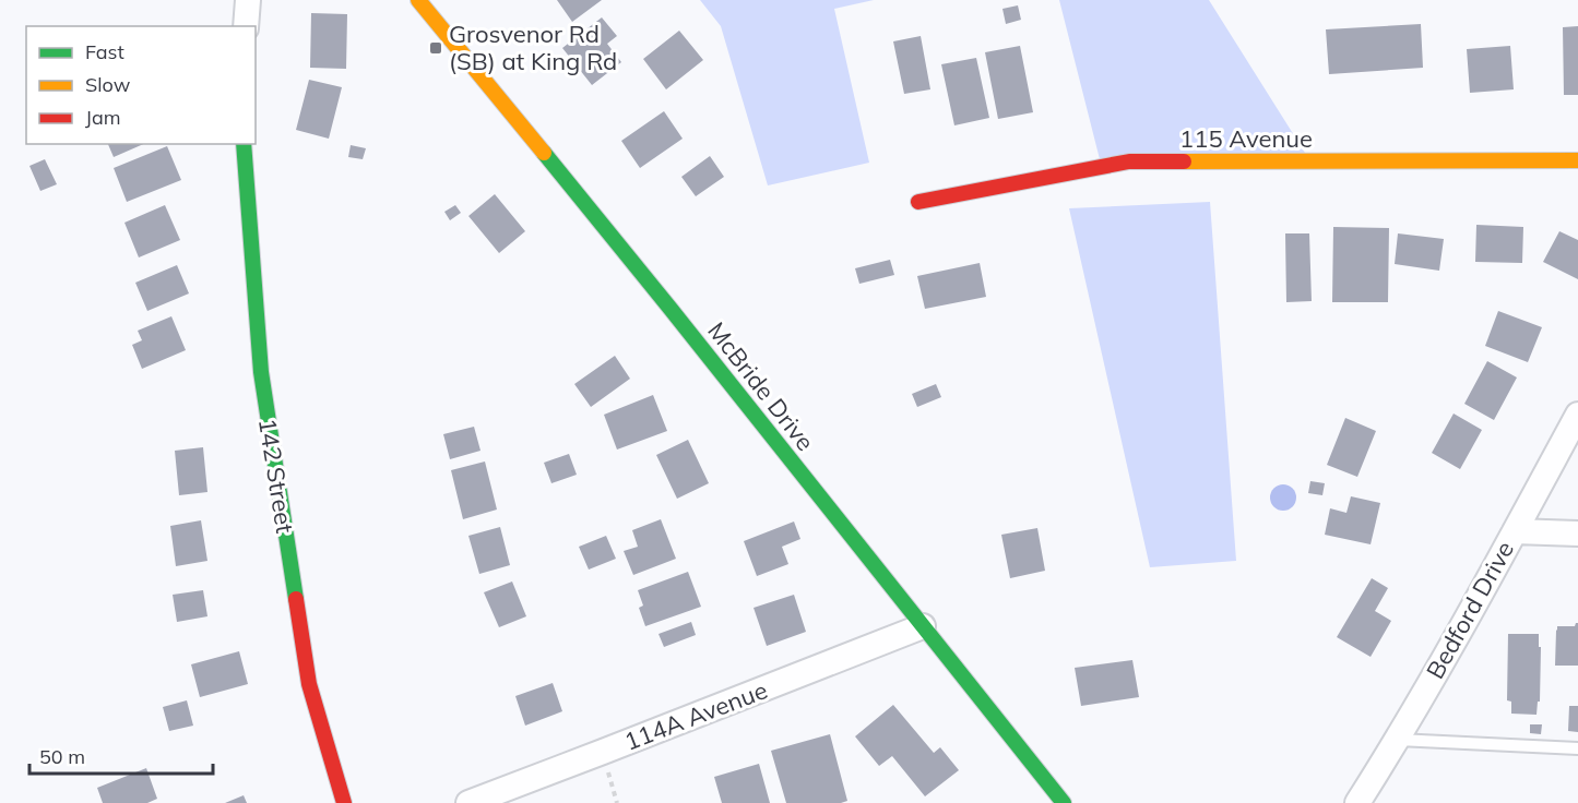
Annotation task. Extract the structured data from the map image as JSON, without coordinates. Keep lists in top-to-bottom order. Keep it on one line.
{"streets":{"street":["115 Avenue","McBride Drive","142 Street","Bedford Drive","114A Avenue"]},"crossings":[["McBride Drive","114A Avenue"]],"places":{"transit":["Grosvenor Rd (SB) at King Rd"]},"legend":["Fast","Slow","Jam"],"scale_bar":"50 m"}
